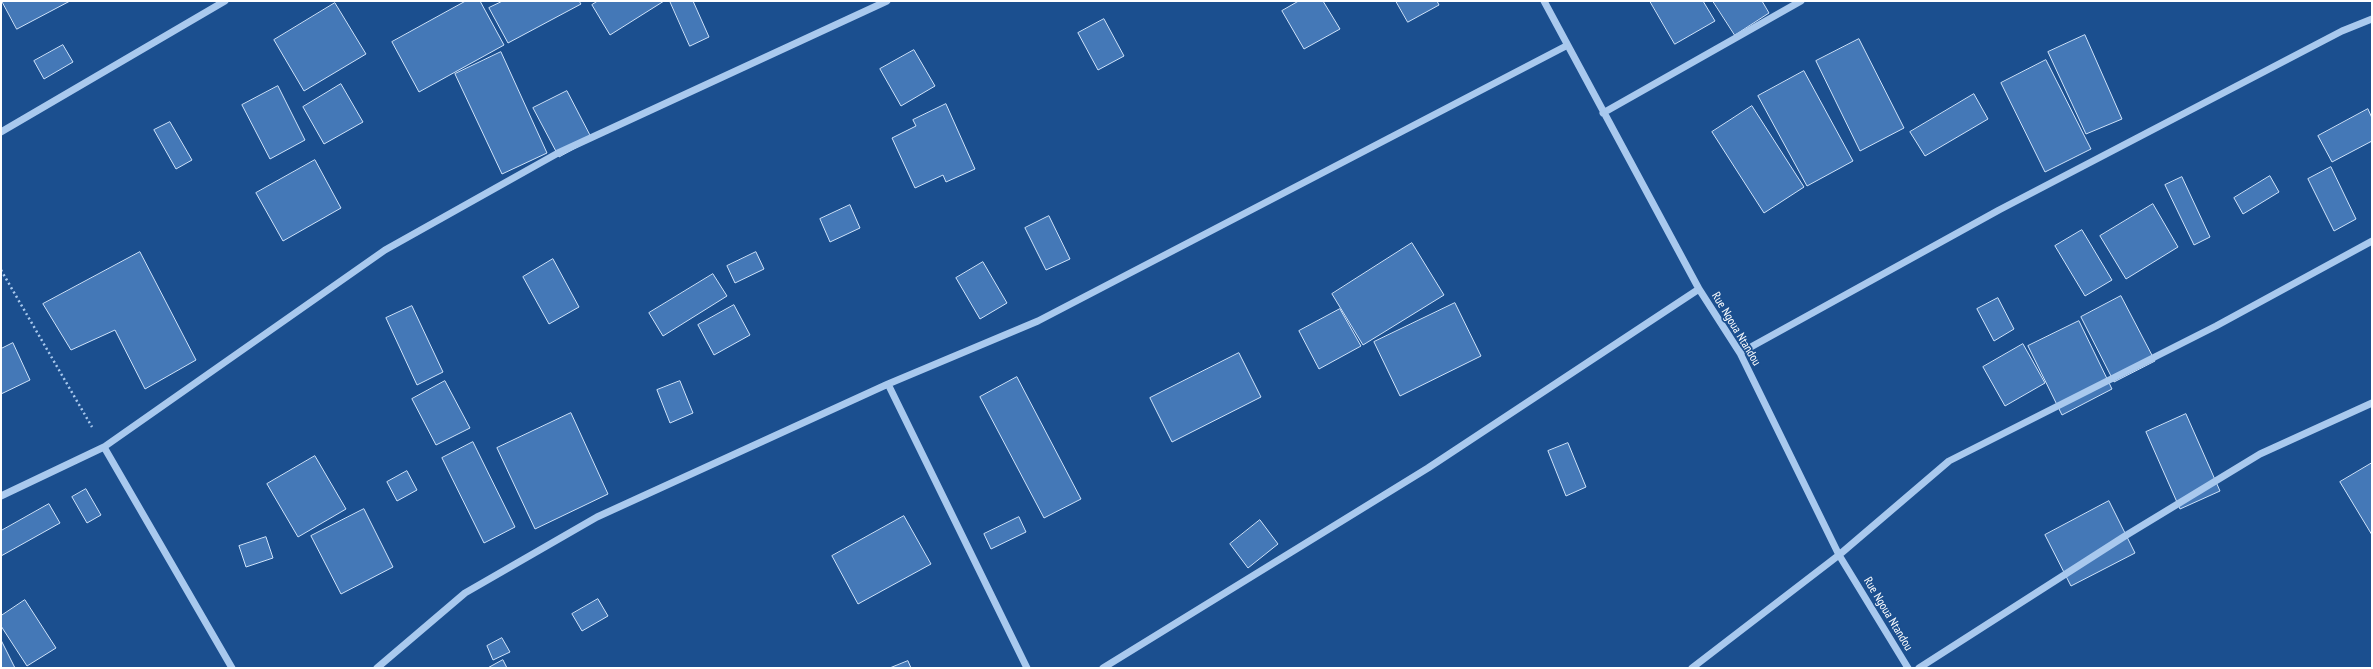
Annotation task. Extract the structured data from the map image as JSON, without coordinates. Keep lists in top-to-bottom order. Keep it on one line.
{"streets":{"street":["Rue Ngoua Ntandou"]}}
